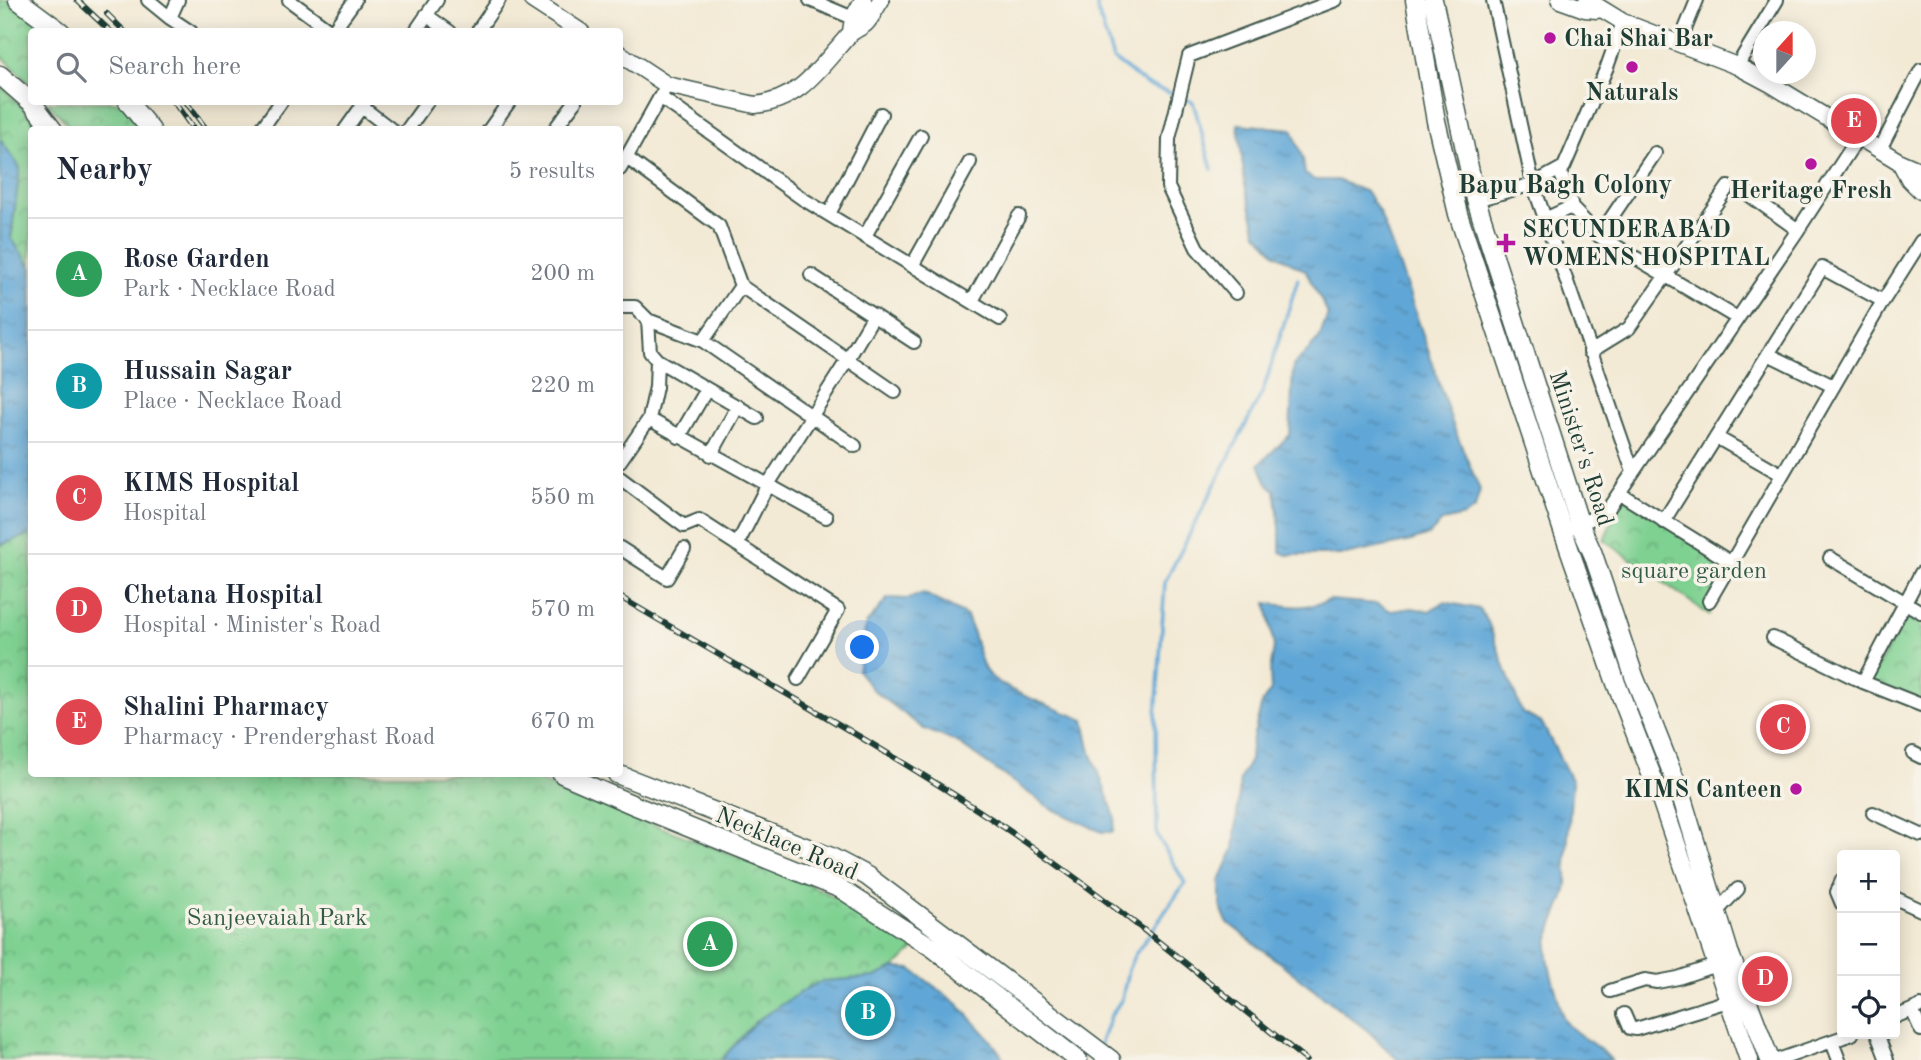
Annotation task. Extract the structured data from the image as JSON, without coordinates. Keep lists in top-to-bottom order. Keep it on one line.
{"streets":{"main road":["Minister's Road","Necklace Road"]},"districts":["Bapu Bagh Colony"],"parks":["square garden","Sanjeevaiah Park"],"places":{"other":["Chai Shai Bar","Naturals","Heritage Fresh","KIMS Canteen"],"health":["SECUNDERABAD WOMENS HOSPITAL"]},"north":"top","page":{"search":"Search here","pins":["E","C","A","D","B"],"heading":["Nearby","5 results"],"list":[{"mark":"A","name":"Rose Garden","note":"Park · Necklace Road","value":"200 m"},{"mark":"B","name":"Hussain Sagar","note":"Place · Necklace Road","value":"220 m"},{"mark":"C","name":"KIMS Hospital","note":"Hospital","value":"550 m"},{"mark":"D","name":"Chetana Hospital","note":"Hospital · Minister's Road","value":"570 m"},{"mark":"E","name":"Shalini Pharmacy","note":"Pharmacy · Prenderghast Road","value":"670 m"}],"map_buttons":["+","−"]}}
